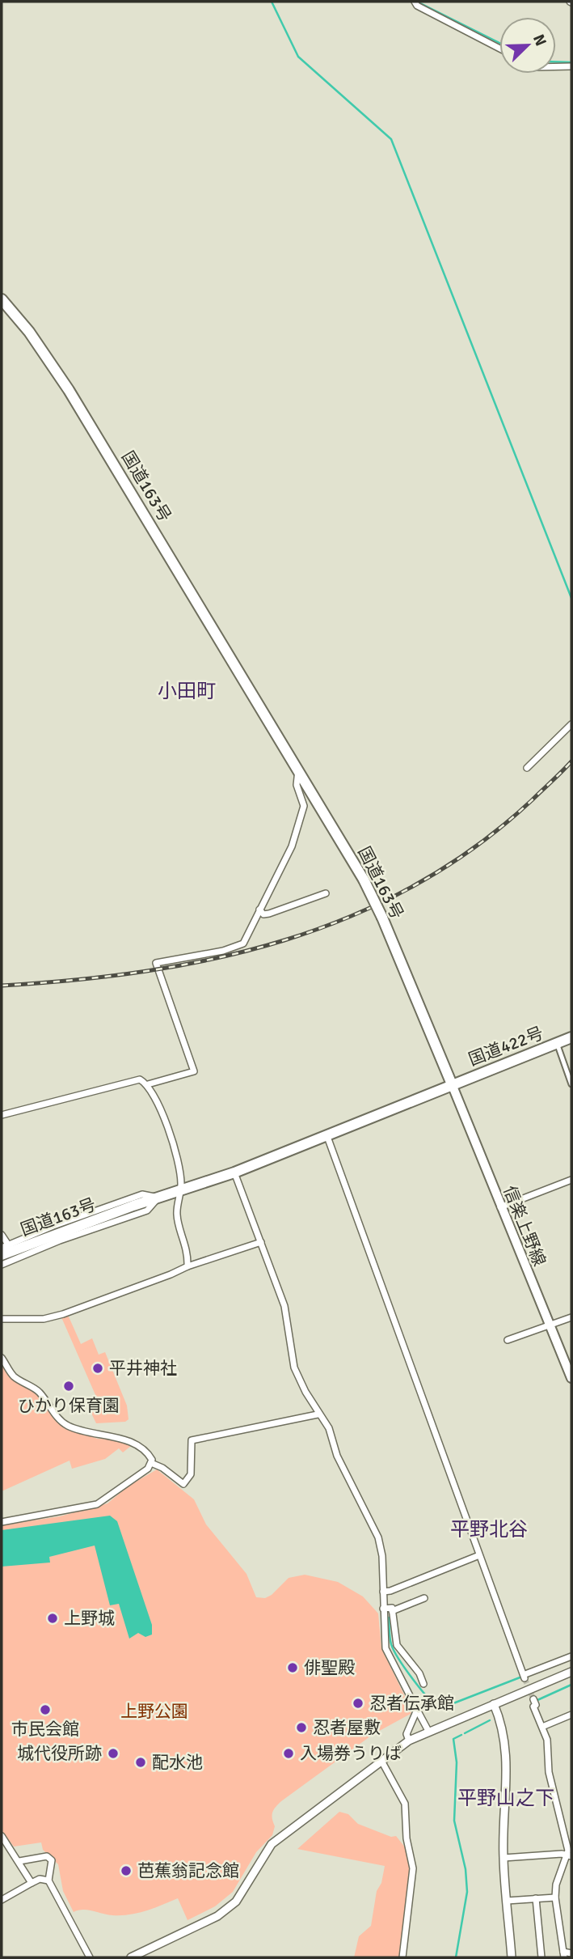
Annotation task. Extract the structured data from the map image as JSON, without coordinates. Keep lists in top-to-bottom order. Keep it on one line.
{"streets":{"highway":["国道163号","国道422号"],"main road":["信楽上野線"]},"crossings":[["国道163号","国道422号"],["国道163号","信楽上野線"],["国道422号","信楽上野線"]],"districts":["小田町","平野北谷","平野山之下"],"parks":["上野公園"],"places":["平井神社","ひかり保育園","上野城","俳聖殿","忍者伝承館","市民会館","忍者屋敷","城代役所跡","入場券うりば","配水池","芭蕉翁記念館"],"north":"top right"}
